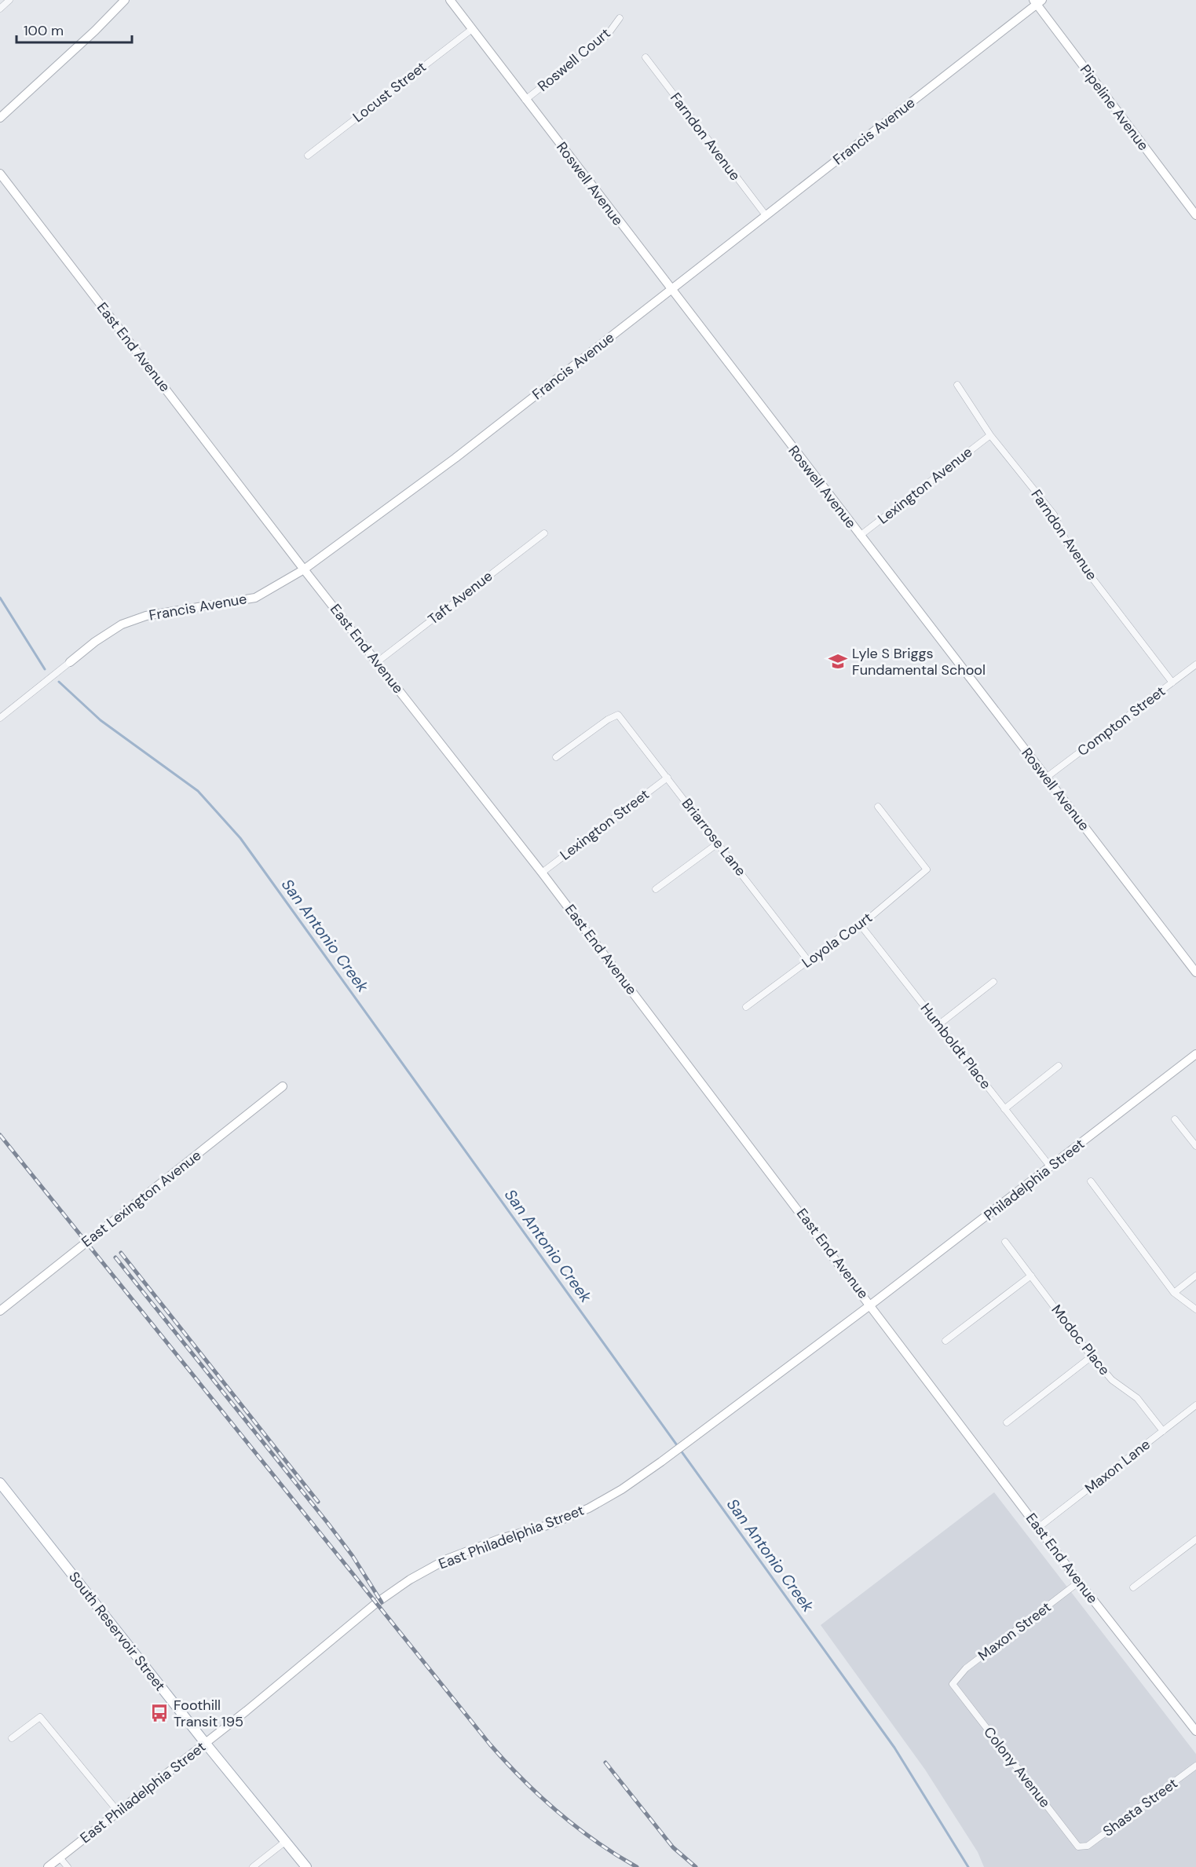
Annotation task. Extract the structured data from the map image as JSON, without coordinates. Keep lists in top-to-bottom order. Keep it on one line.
{"streets":{"main road":["South Reservoir Street"],"street":["Roswell Court","Locust Street","Pipeline Avenue","Francis Avenue","Farndon Avenue","Roswell Avenue","East End Avenue","Lexington Avenue","Taft Avenue","Compton Street","Lexington Street","Briarrose Lane","Loyola Court","Humboldt Place","Philadelphia Street","East Lexington Avenue","Modoc Place","Maxon Lane","East Philadelphia Street","Maxon Street","Colony Avenue","Shasta Street"]},"crossings":[["Roswell Court","Roswell Avenue"],["Locust Street","Roswell Avenue"],["Pipeline Avenue","Francis Avenue"],["Francis Avenue","Farndon Avenue"],["Francis Avenue","Roswell Avenue"],["Francis Avenue","East End Avenue"],["Farndon Avenue","Lexington Avenue"],["Farndon Avenue","Compton Street"],["Roswell Avenue","Lexington Avenue"],["Roswell Avenue","Compton Street"],["East End Avenue","Taft Avenue"],["East End Avenue","Lexington Street"],["East End Avenue","Philadelphia Street"],["East End Avenue","Maxon Lane"],["East End Avenue","East Philadelphia Street"],["East End Avenue","Maxon Street"],["Lexington Street","Briarrose Lane"],["Briarrose Lane","Loyola Court"],["Loyola Court","Humboldt Place"],["Humboldt Place","Philadelphia Street"],["Philadelphia Street","East Philadelphia Street"],["Modoc Place","Maxon Lane"],["East Philadelphia Street","South Reservoir Street"],["Maxon Street","Colony Avenue"],["Colony Avenue","Shasta Street"]],"water":["San Antonio Creek"],"places":{"school or university":["Lyle S Briggs Fundamental School"],"bus stop":["Foothill Transit 195"]},"scale_bar":"100 m"}
